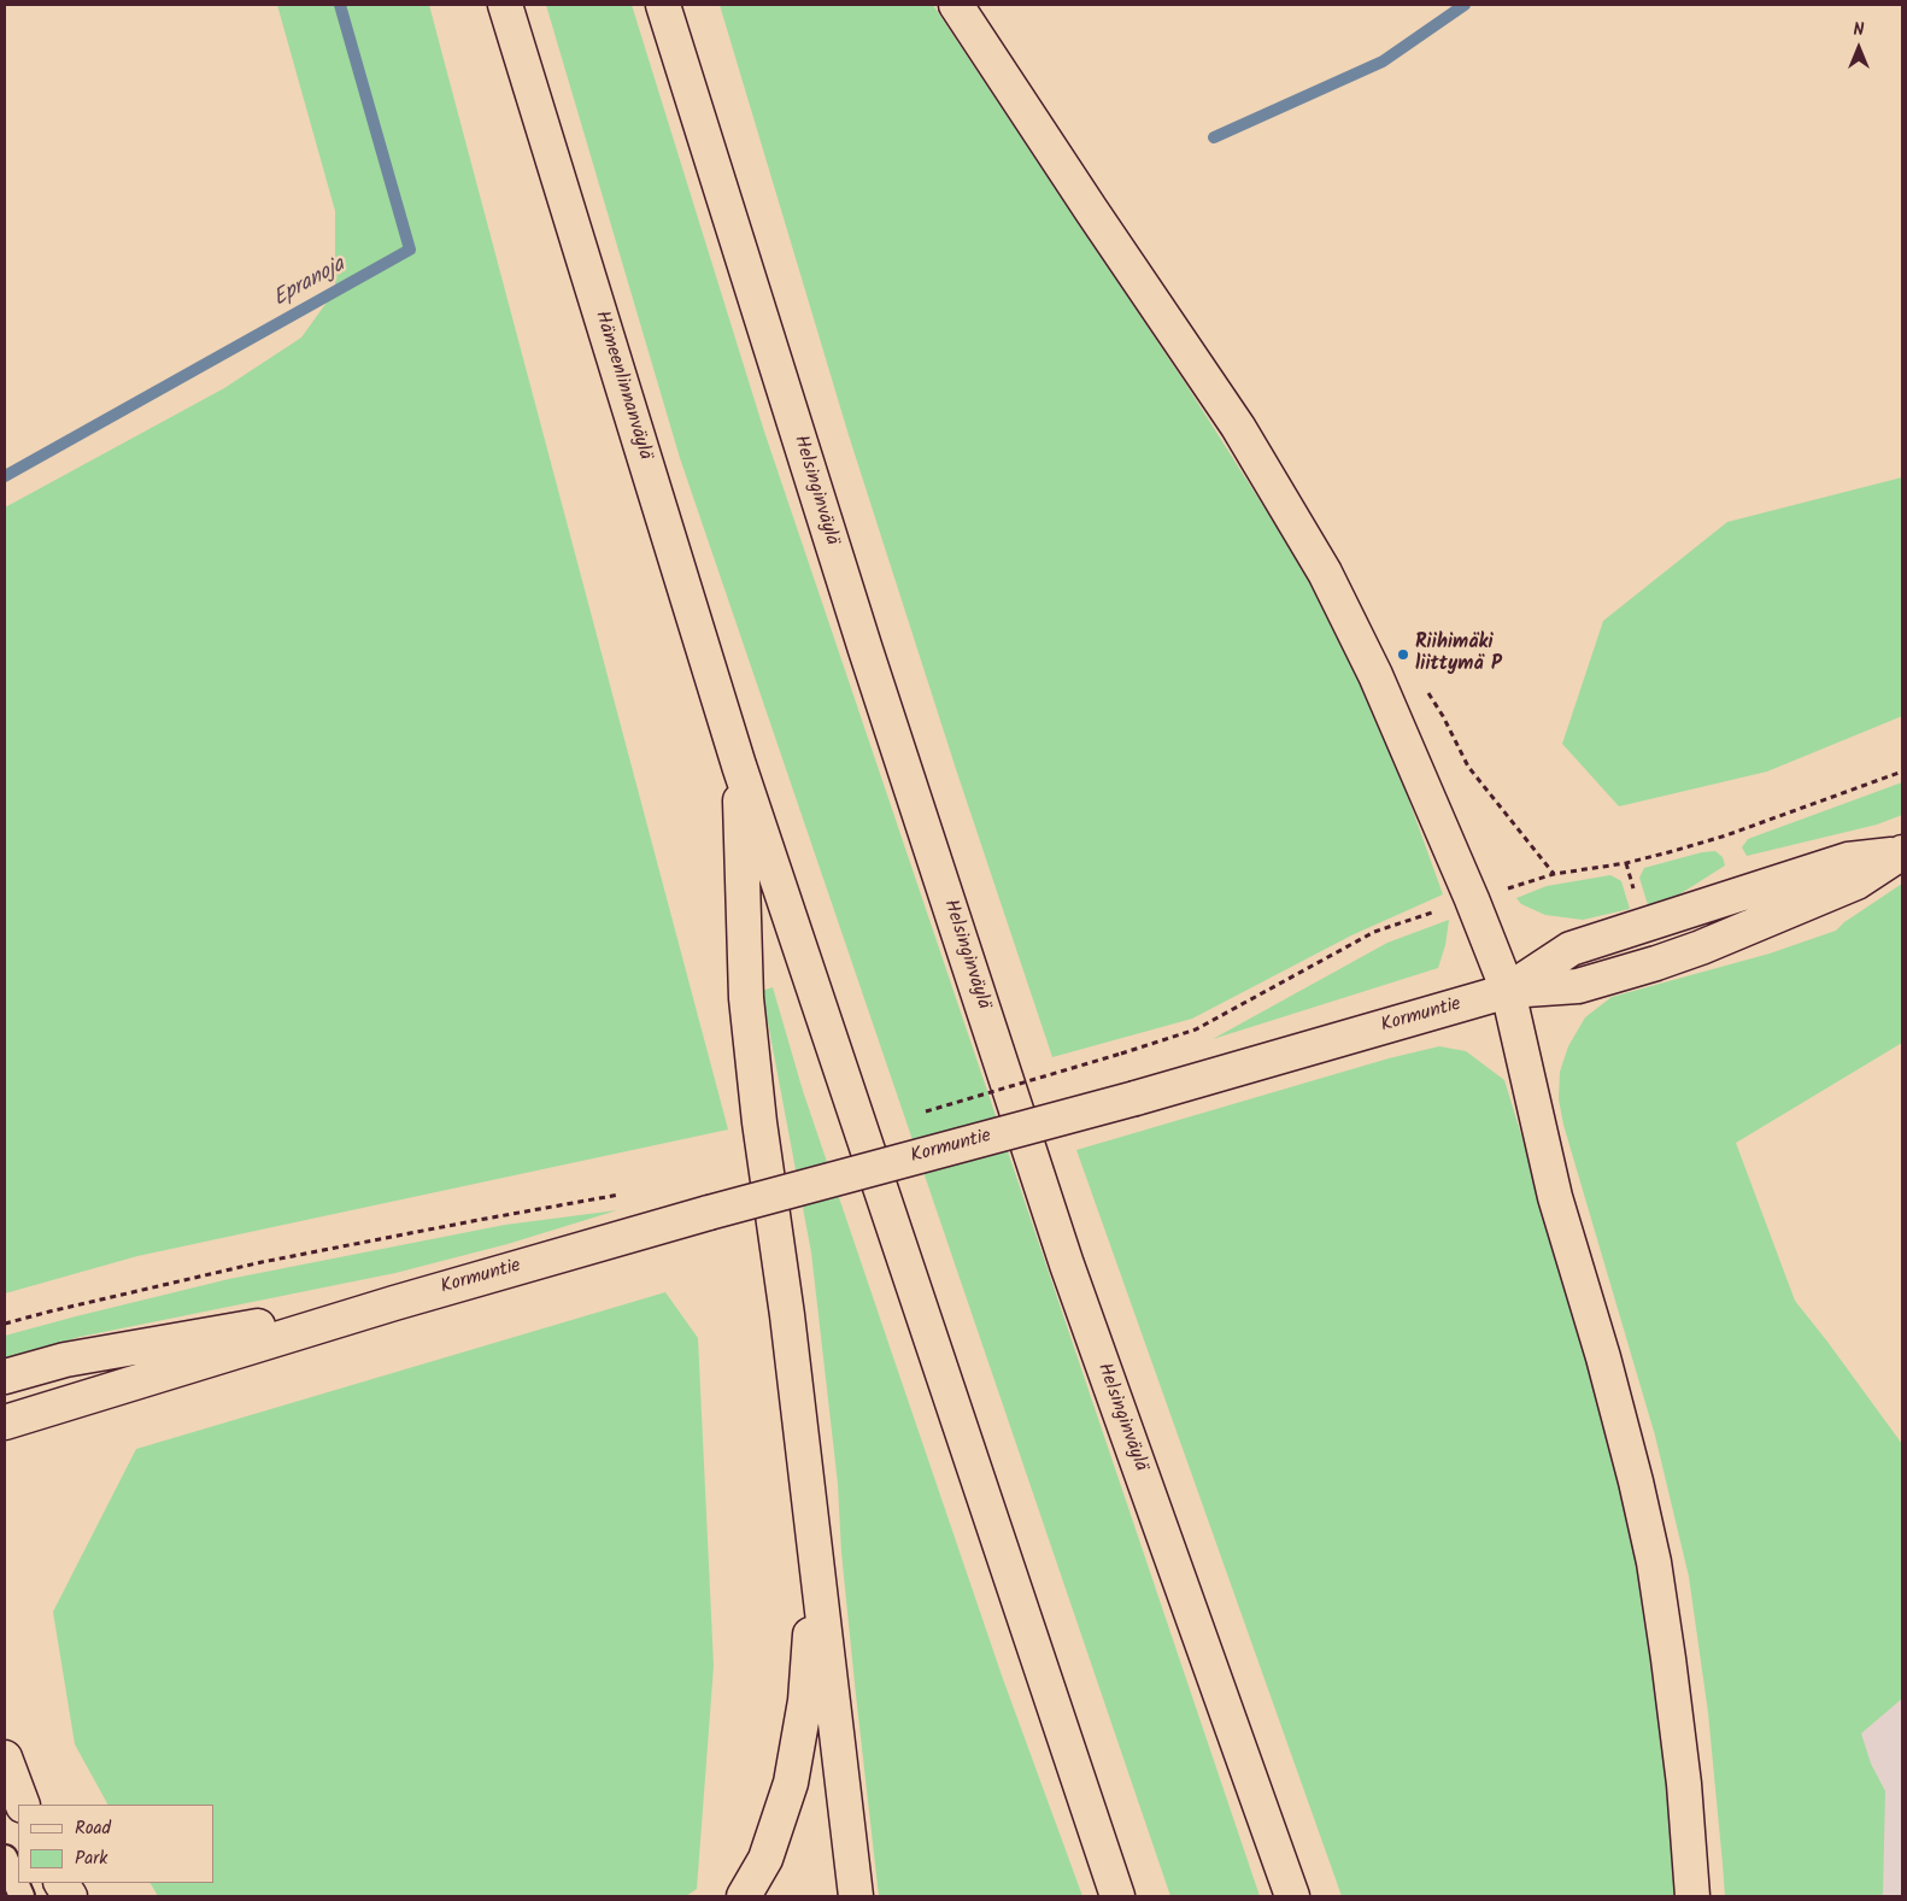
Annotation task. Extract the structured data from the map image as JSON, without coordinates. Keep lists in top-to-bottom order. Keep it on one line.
{"streets":{"main road":["Hämeenlinnanväylä","Helsinginväylä","Kormuntie"]},"water":["Epranoja"],"places":["Riihimäki liittymä P"],"legend":["Road","Park"],"north":"top"}
